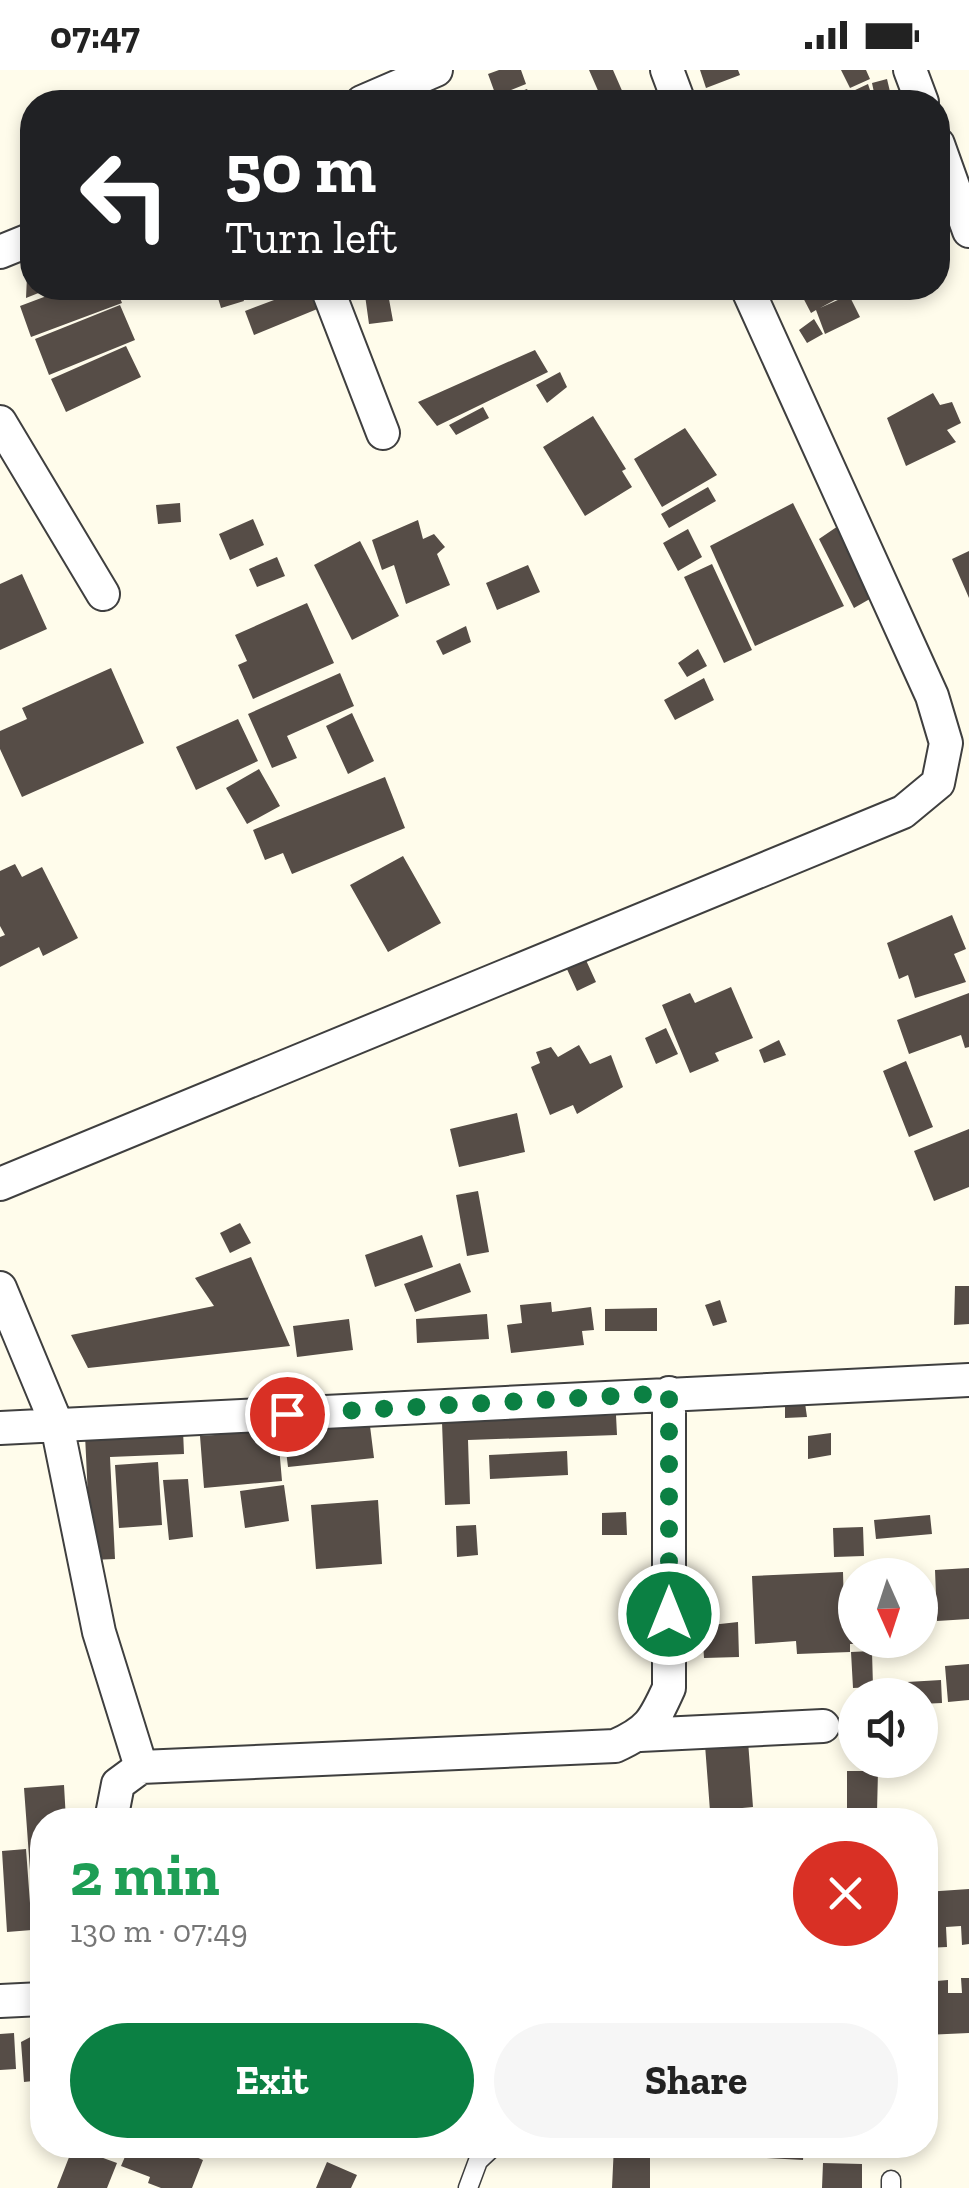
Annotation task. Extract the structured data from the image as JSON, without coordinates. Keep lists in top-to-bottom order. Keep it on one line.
{"north":"bottom","page":{"status":"07:47","turn":["50 m","Turn left"],"heading":["2 min","130 m · 07:49"],"buttons":["Exit","Share"]}}
